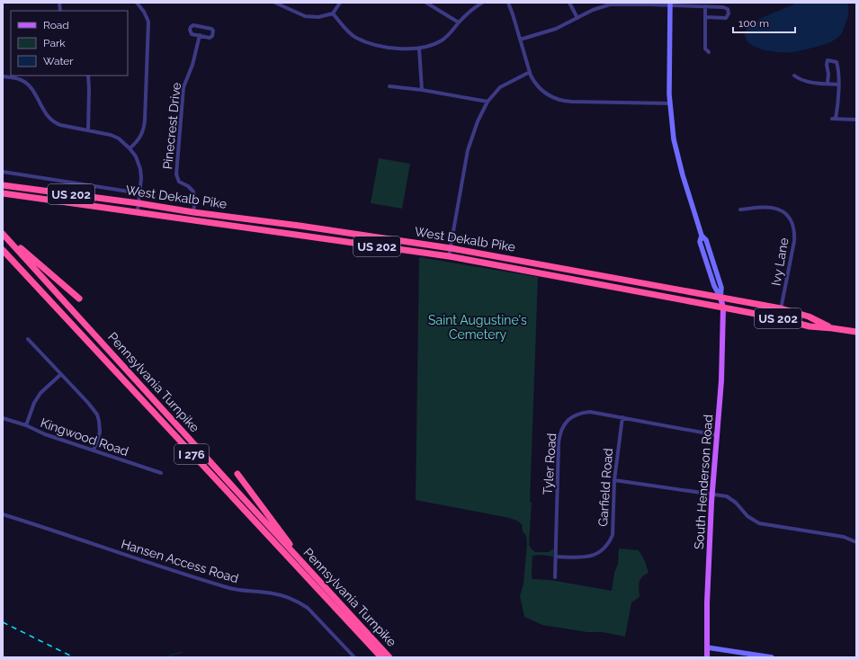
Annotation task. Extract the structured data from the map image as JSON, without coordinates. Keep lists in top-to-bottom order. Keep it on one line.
{"streets":{"highway":["US 202","West Dekalb Pike","Pennsylvania Turnpike","I 276"],"main road":["South Henderson Road"],"street":["Pinecrest Drive","Ivy Lane","Kingwood Road","Tyler Road","Garfield Road","Hansen Access Road"]},"crossings":[["Pinecrest Drive","West Dekalb Pike"],["West Dekalb Pike","Ivy Lane"],["West Dekalb Pike","South Henderson Road"],["Tyler Road","South Henderson Road"],["Tyler Road","Garfield Road"]],"parks":["Saint Augustine's Cemetery"],"legend":["Road","Park","Water"],"scale_bar":"100 m"}
